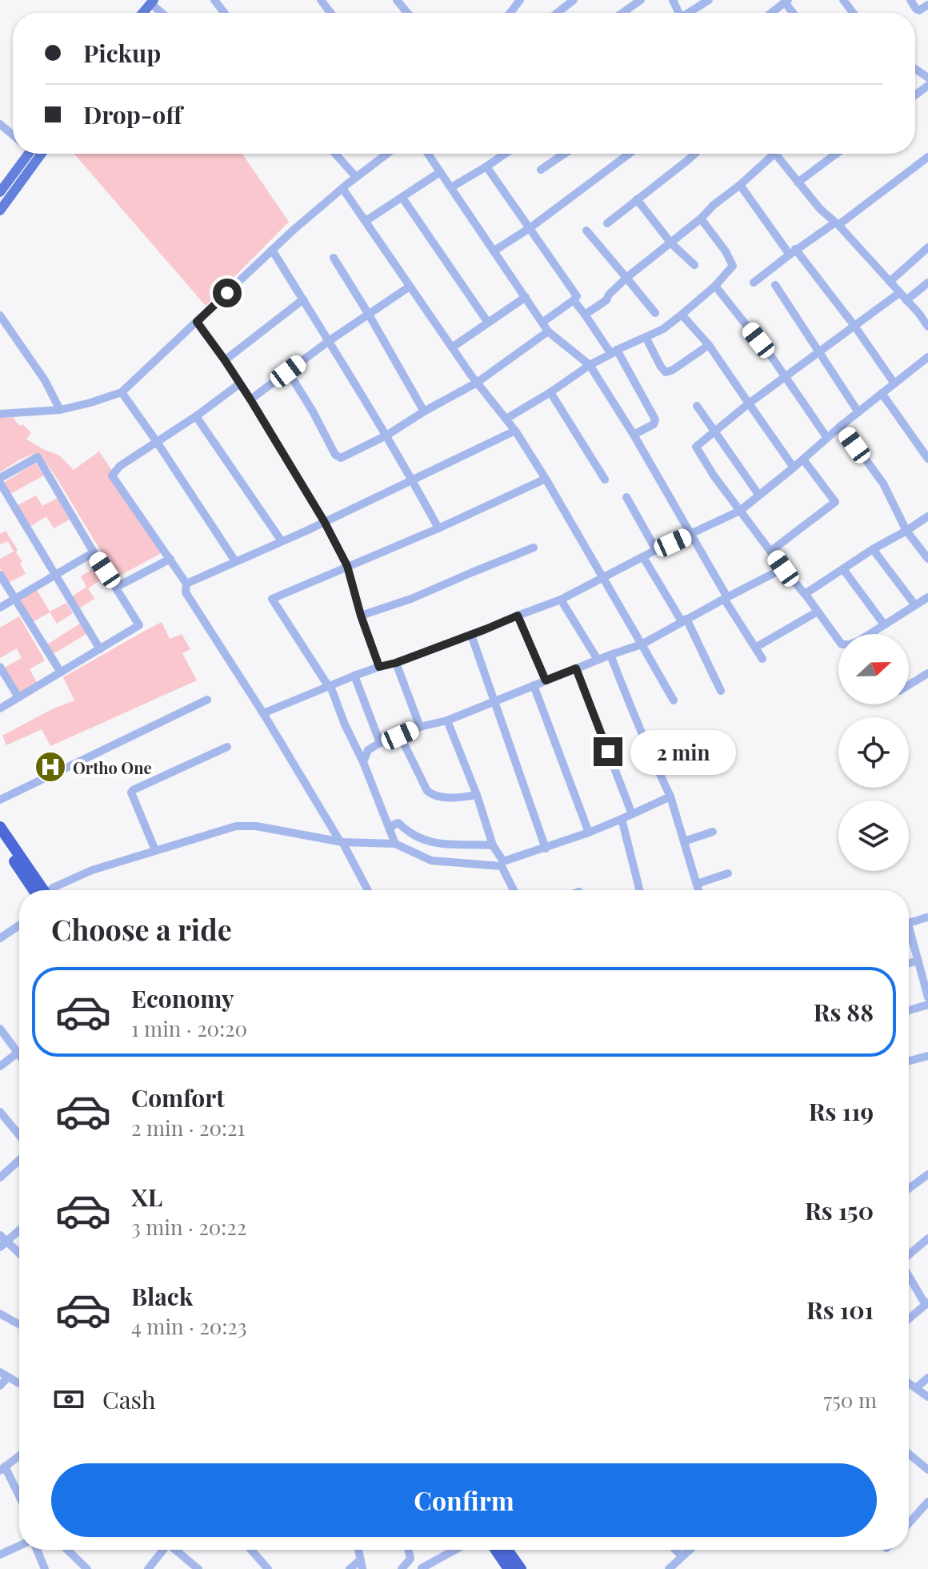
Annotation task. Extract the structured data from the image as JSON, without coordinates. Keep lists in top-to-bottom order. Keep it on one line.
{"places":{"hospital":["Ortho One"]},"north":"right","page":{"banner":["Pickup","Drop-off"],"bubble":"2 min","heading":"Choose a ride","list":[{"name":"Economy","note":"1 min · 20:20","value":"Rs 88"},{"name":"Comfort","note":"2 min · 20:21","value":"Rs 119"},{"name":"XL","note":"3 min · 20:22","value":"Rs 150"},{"name":"Black","note":"4 min · 20:23","value":"Rs 101"}],"pay":["Cash","750 m"],"buttons":"Confirm"}}
